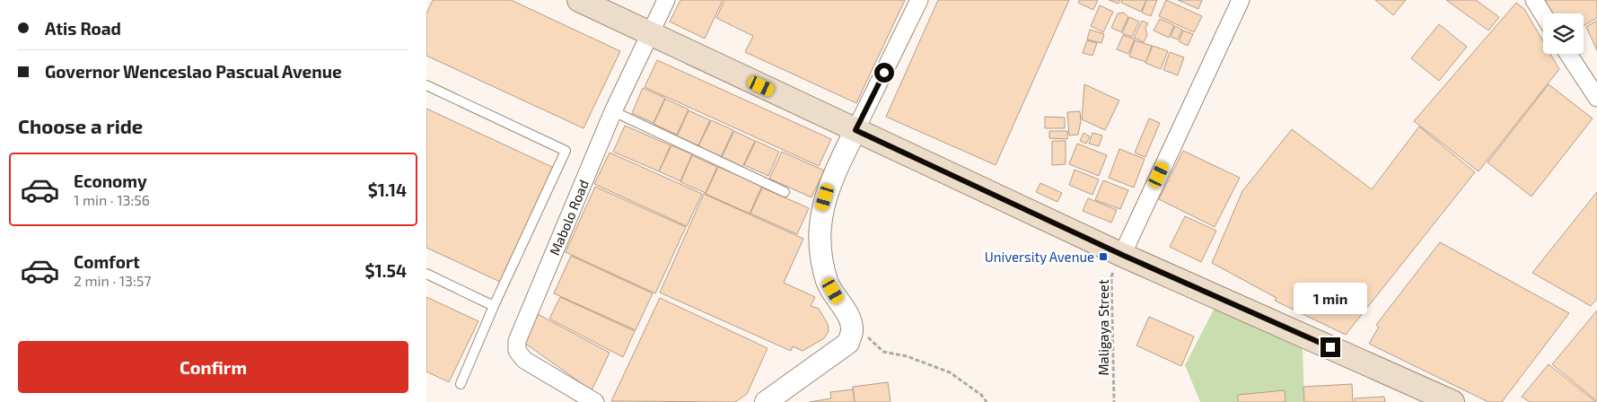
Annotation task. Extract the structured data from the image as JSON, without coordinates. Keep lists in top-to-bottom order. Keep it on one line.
{"streets":{"street":["Mabolo Road"],"path":["Maligaya Street"]},"places":{"transit":["University Avenue"]},"page":{"banner":["Atis Road","Governor Wenceslao Pascual Avenue"],"heading":"Choose a ride","list":[{"name":"Economy","note":"1 min · 13:56","value":"$1.14"},{"name":"Comfort","note":"2 min · 13:57","value":"$1.54"}],"bubble":"1 min","buttons":"Confirm"}}
